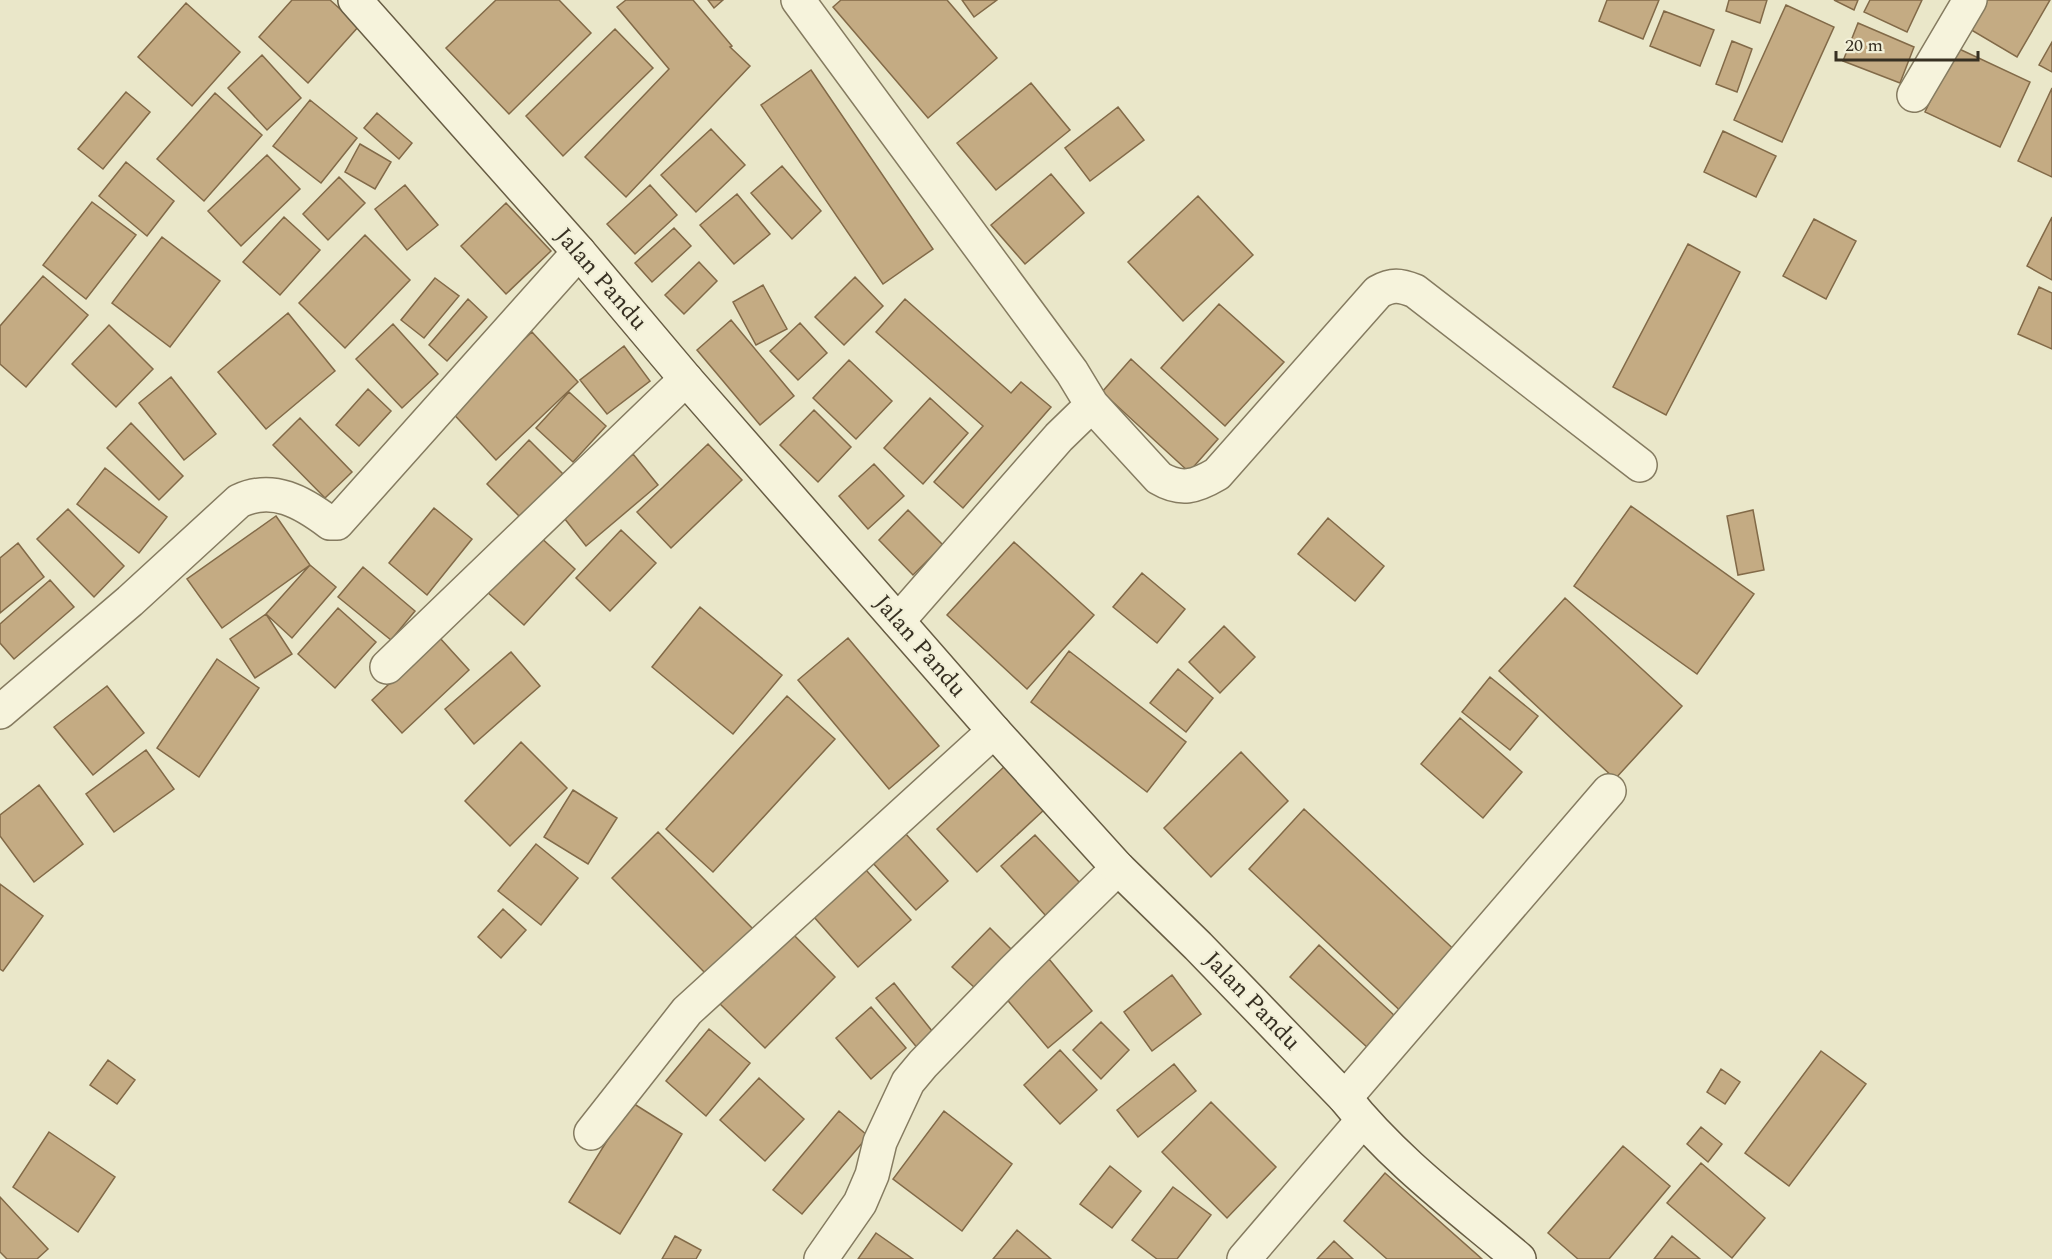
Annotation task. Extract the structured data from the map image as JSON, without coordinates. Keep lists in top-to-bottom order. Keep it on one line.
{"streets":{"street":["Jalan Pandu"]},"scale_bar":"20 m"}
